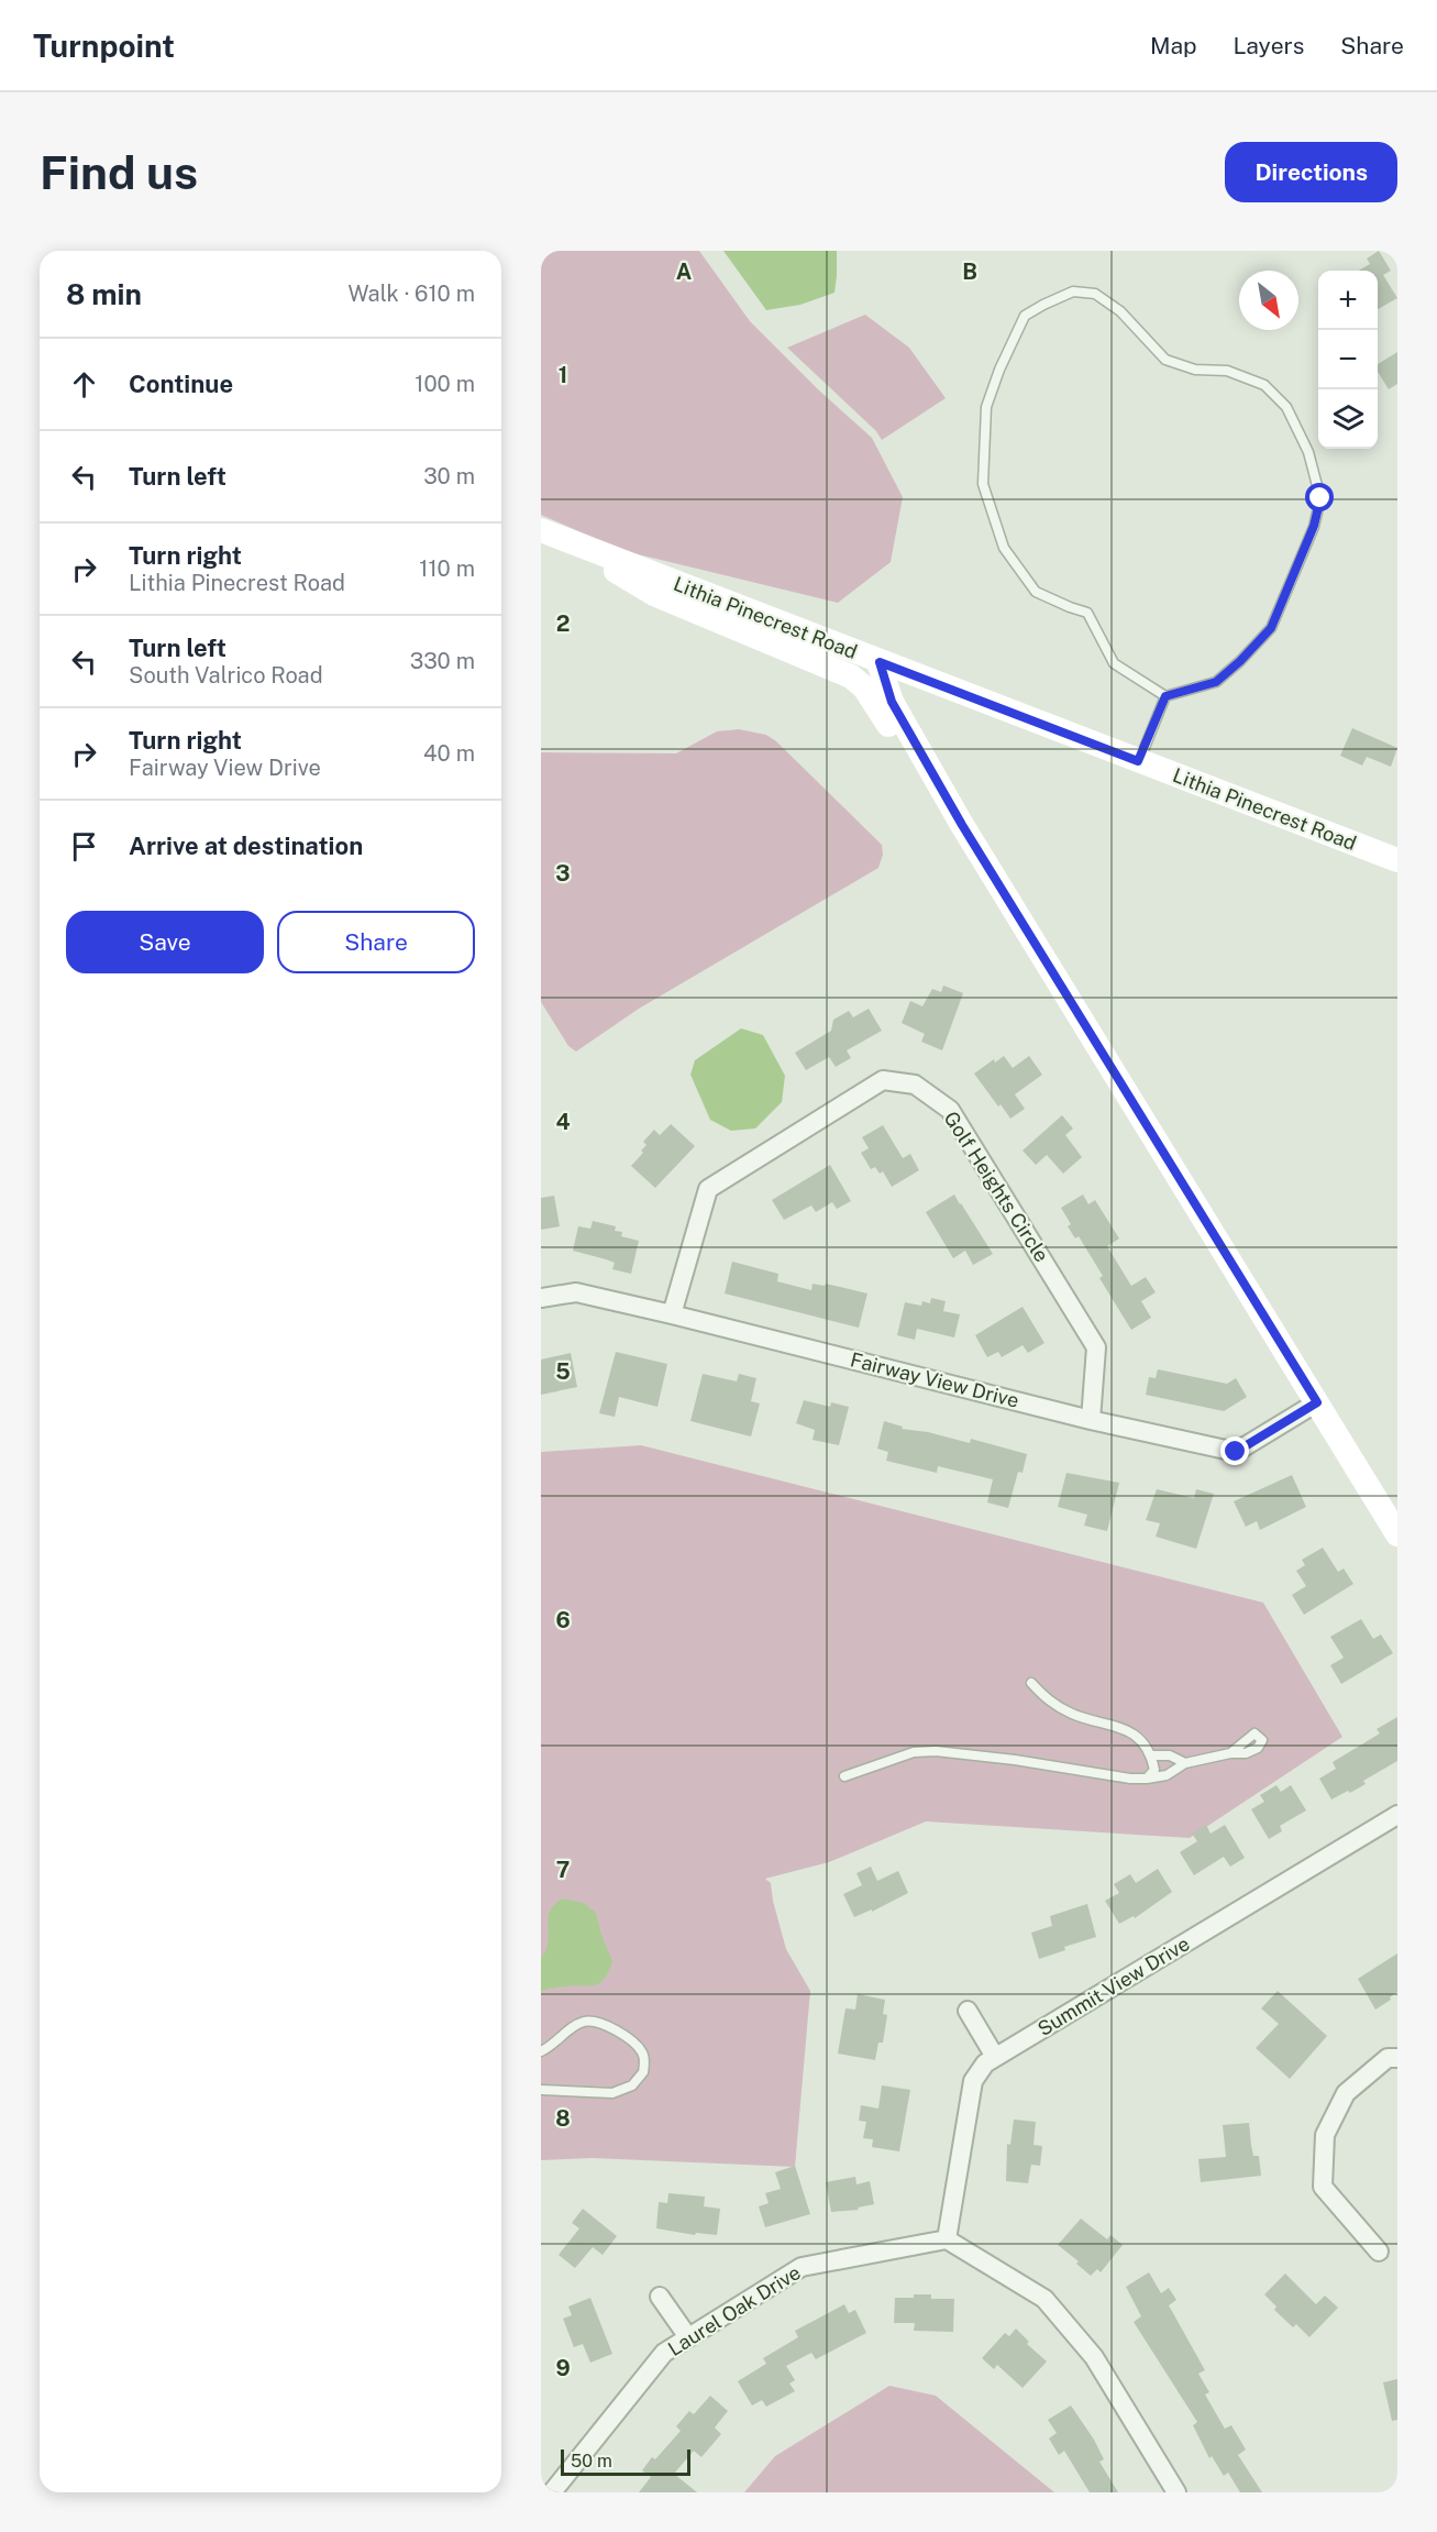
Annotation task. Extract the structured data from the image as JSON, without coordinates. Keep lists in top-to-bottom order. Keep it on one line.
{"streets":{"main road":["Lithia Pinecrest Road"],"street":["Golf Heights Circle","Fairway View Drive","Summit View Drive","Laurel Oak Drive"]},"crossings":[["Golf Heights Circle","Fairway View Drive"],["Summit View Drive","Laurel Oak Drive"]],"scale_bar":"50 m","north":"bottom right","page":{"header":"Turnpoint","nav":["Map","Layers","Share"],"buttons":["Directions",["Save","Share"]],"title":"Find us","heading":["8 min","Walk · 610 m"],"map_buttons":["+","−"],"list":[["Continue","100 m"],["Turn left","30 m"],["Turn right","Lithia Pinecrest Road","110 m"],["Turn left","South Valrico Road","330 m"],["Turn right","Fairway View Drive","40 m"],"Arrive at destination"],"scale":"50 m"},"grid":{"columns":["A","B"],"rows":["1","2","3","4","5","6","7","8","9"]}}
